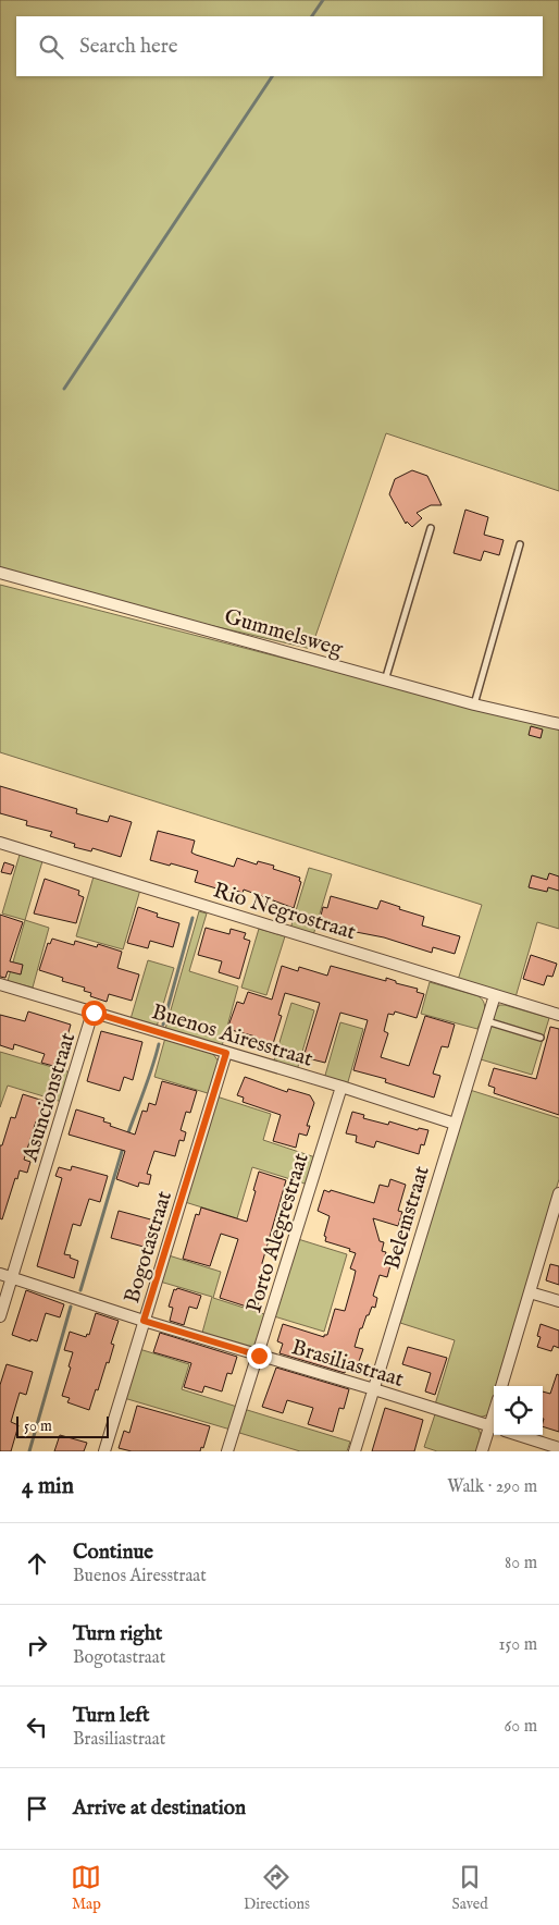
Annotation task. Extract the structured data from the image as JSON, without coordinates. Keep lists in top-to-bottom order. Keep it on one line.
{"streets":{"street":["Gummelsweg","Rio Negrostraat","Buenos Airesstraat","Asuncionstraat","Belemstraat","Porto Alegrestraat","Bogotastraat","Brasiliastraat"]},"crossings":[["Rio Negrostraat","Belemstraat"],["Buenos Airesstraat","Asuncionstraat"],["Buenos Airesstraat","Belemstraat"],["Buenos Airesstraat","Porto Alegrestraat"],["Buenos Airesstraat","Bogotastraat"],["Asuncionstraat","Brasiliastraat"],["Belemstraat","Brasiliastraat"],["Porto Alegrestraat","Brasiliastraat"],["Bogotastraat","Brasiliastraat"]],"scale_bar":"50 m","page":{"search":"Search here","scale":"50 m","heading":["4 min","Walk · 290 m"],"list":[["Continue","Buenos Airesstraat","80 m"],["Turn right","Bogotastraat","150 m"],["Turn left","Brasiliastraat","60 m"],"Arrive at destination"],"nav":["Map","Directions","Saved"]}}
